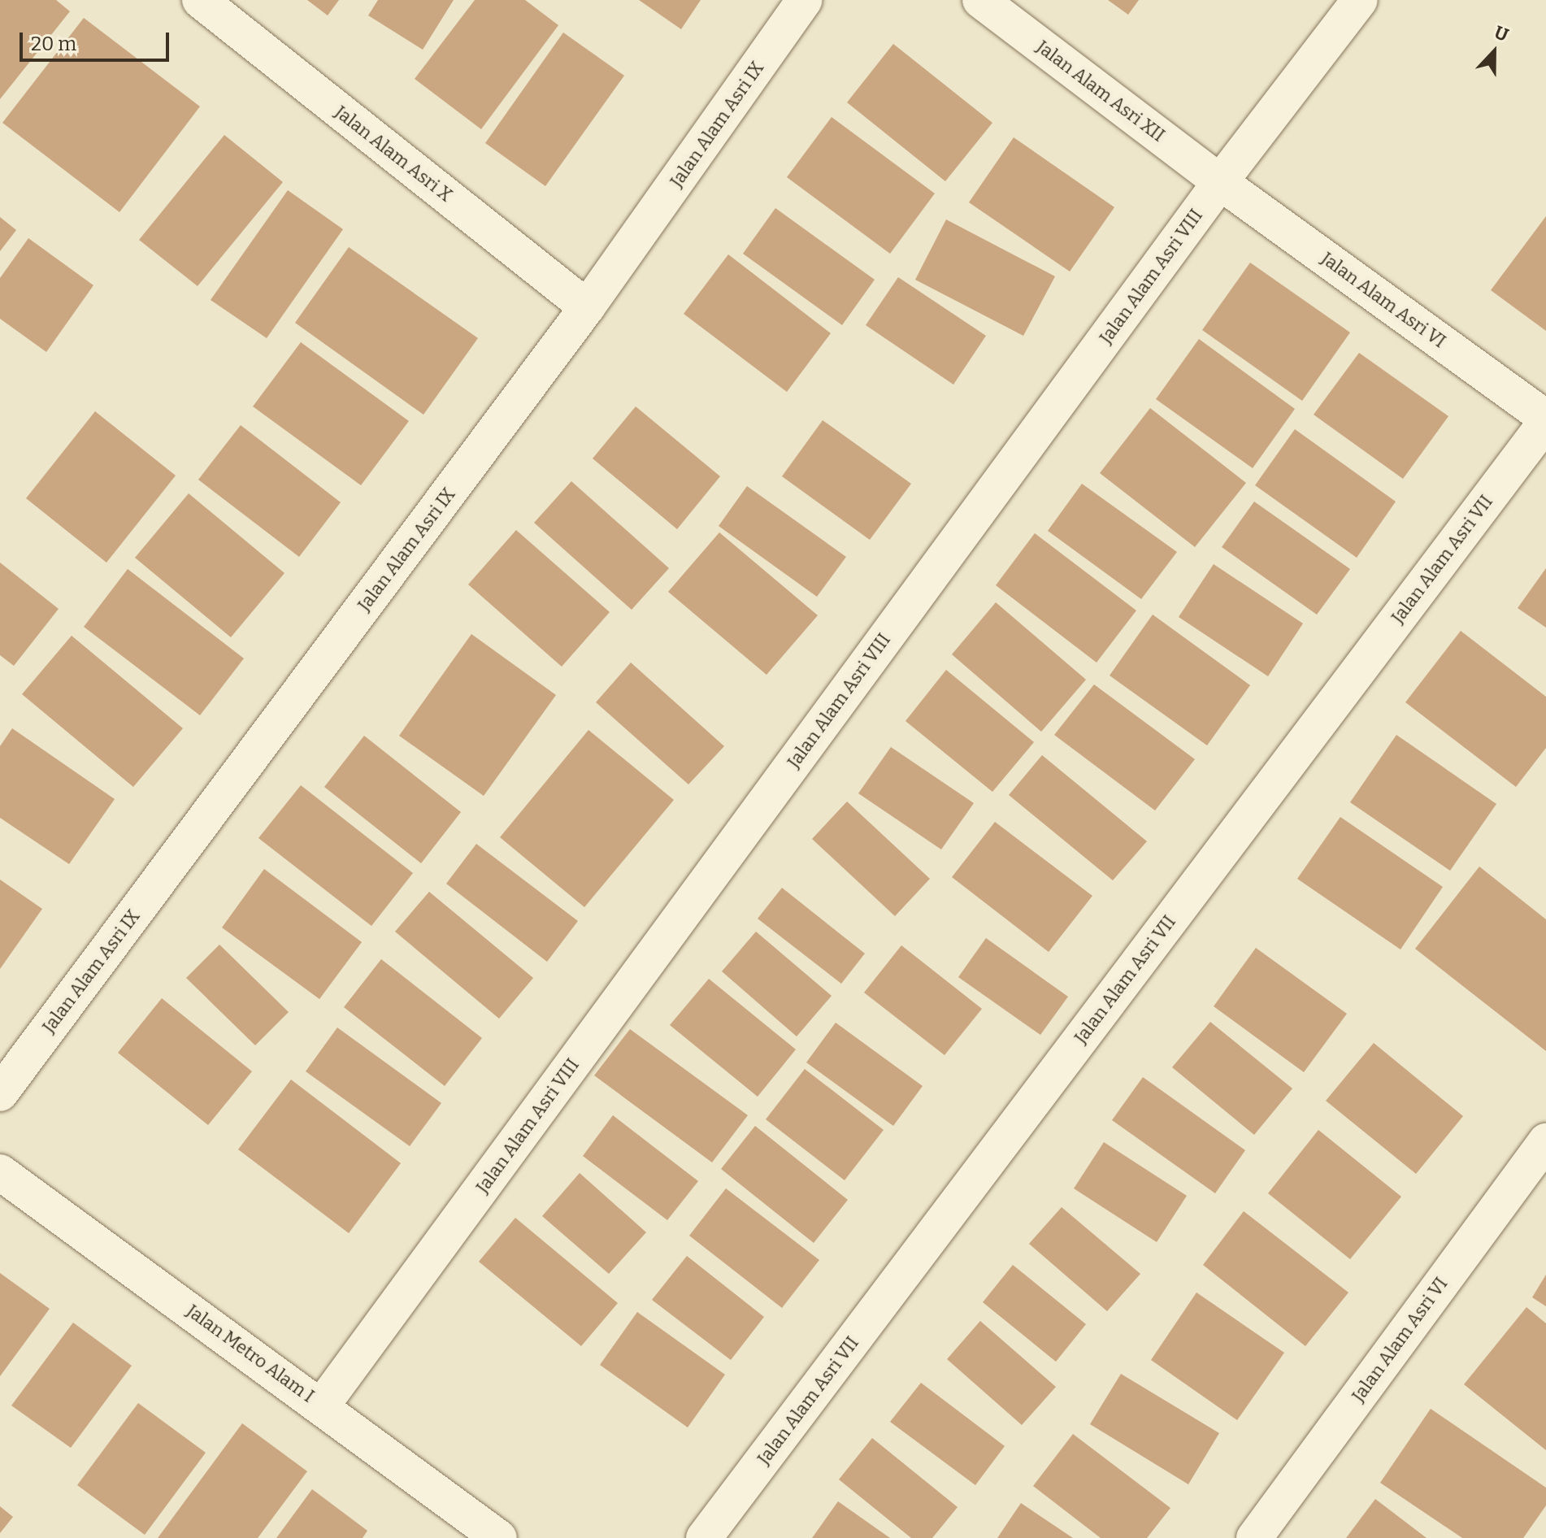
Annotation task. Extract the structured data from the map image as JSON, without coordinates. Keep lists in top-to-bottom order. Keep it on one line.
{"streets":{"street":["Jalan Alam Asri XII","Jalan Alam Asri IX","Jalan Alam Asri X","Jalan Alam Asri VIII","Jalan Alam Asri VI","Jalan Alam Asri VII","Jalan Metro Alam I"]},"crossings":[["Jalan Alam Asri XII","Jalan Alam Asri VIII"],["Jalan Alam Asri XII","Jalan Alam Asri VI"],["Jalan Alam Asri IX","Jalan Alam Asri X"],["Jalan Alam Asri VIII","Jalan Alam Asri VI"],["Jalan Alam Asri VIII","Jalan Metro Alam I"],["Jalan Alam Asri VI","Jalan Alam Asri VII"]],"scale_bar":"20 m","north":"top"}
